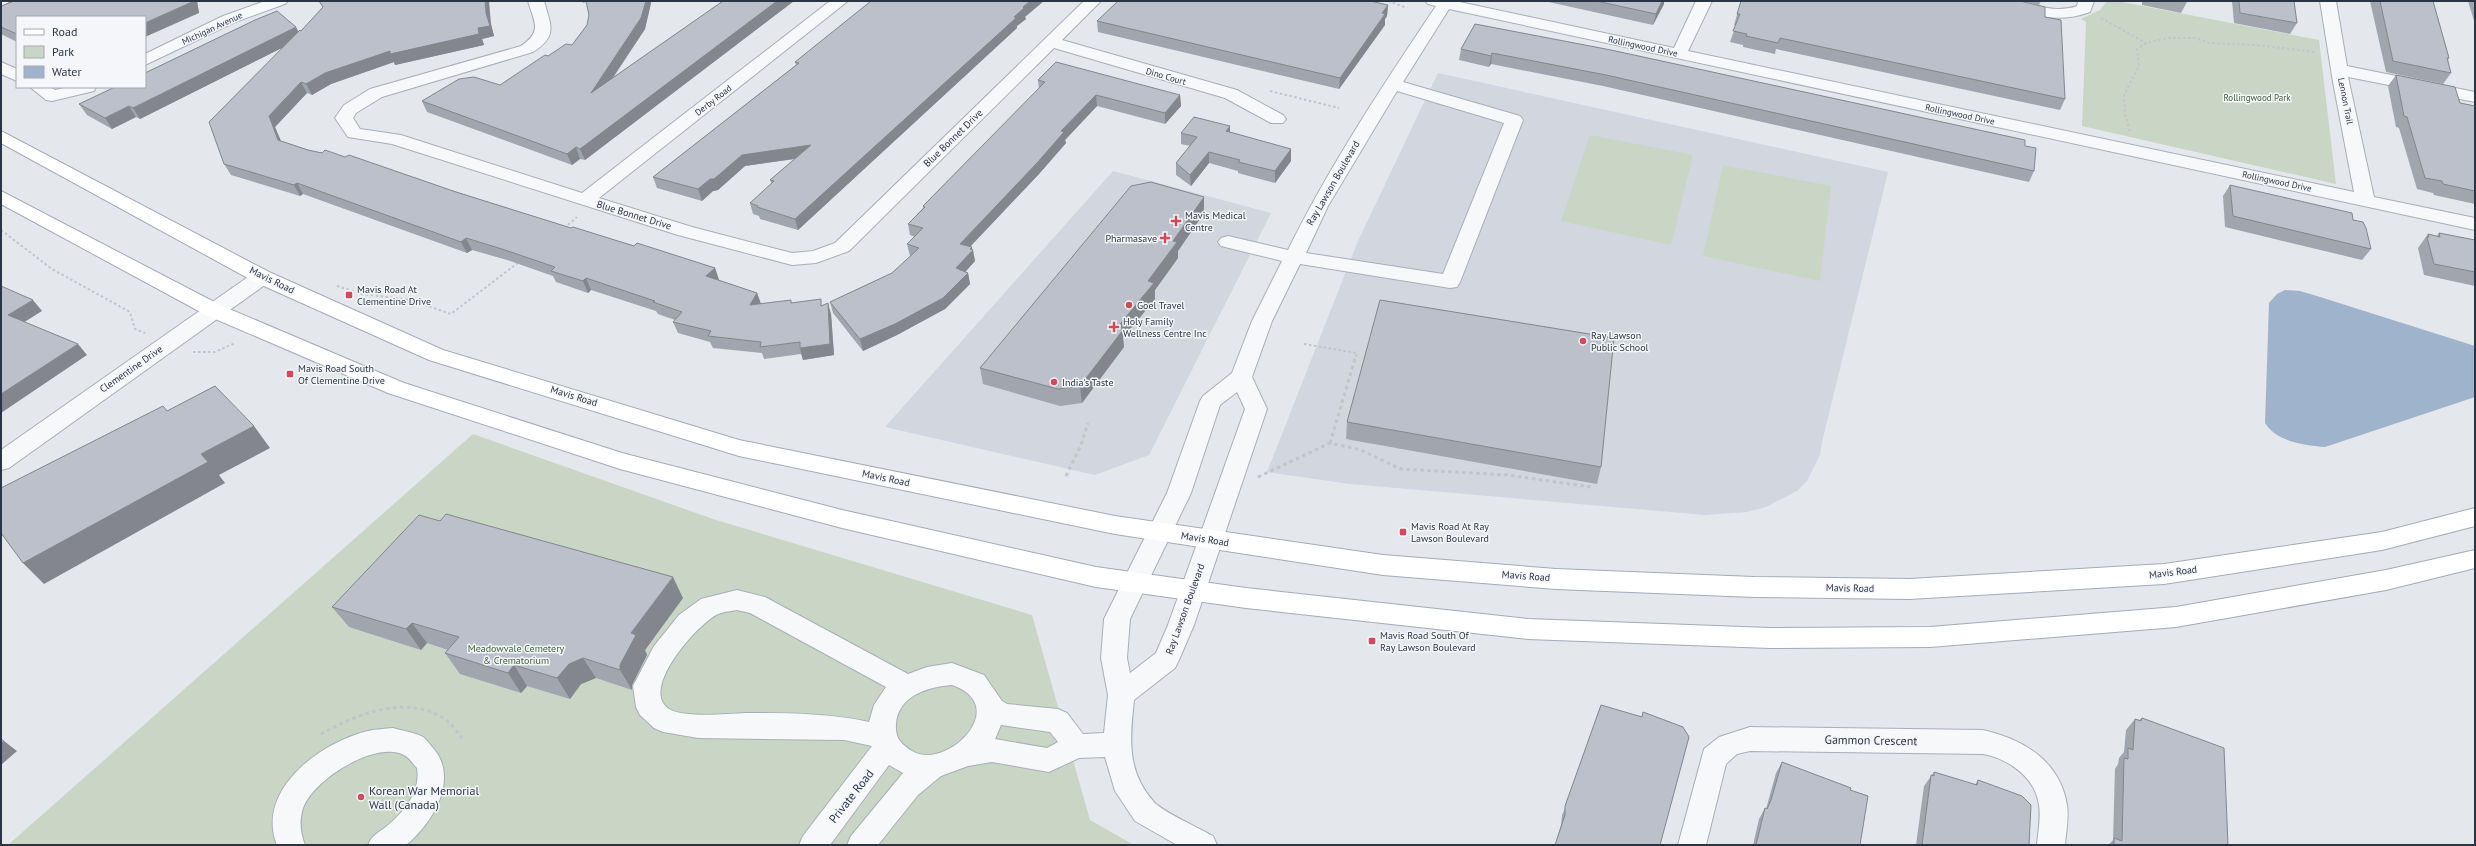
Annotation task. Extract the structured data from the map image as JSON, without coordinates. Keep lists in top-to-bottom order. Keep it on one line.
{"streets":{"main road":["Mavis Road"],"street":["Michigan Avenue","Rollingwood Drive","Dino Court","Derby Road","Lennon Trail","Blue Bonnet Drive","Ray Lawson Boulevard","Clementine Drive","Gammon Crescent","Private Road"]},"crossings":[["Rollingwood Drive","Lennon Trail"],["Rollingwood Drive","Ray Lawson Boulevard"],["Dino Court","Blue Bonnet Drive"],["Derby Road","Blue Bonnet Drive"],["Ray Lawson Boulevard","Mavis Road"],["Mavis Road","Clementine Drive"]],"parks":["Rollingwood Park","Meadowvale Cemetery & Crematorium"],"places":{"health":["Mavis Medical Centre","Pharmasave","Holy Family Wellness Centre Inc"],"transit":["Mavis Road At Clementine Drive","Mavis Road South Of Clementine Drive","Mavis Road At Ray Lawson Boulevard","Mavis Road South Of Ray Lawson Boulevard"],"other":["Goel Travel","Ray Lawson Public School","India's Taste","Korean War Memorial Wall (Canada)"]},"legend":["Road","Park","Water"]}
